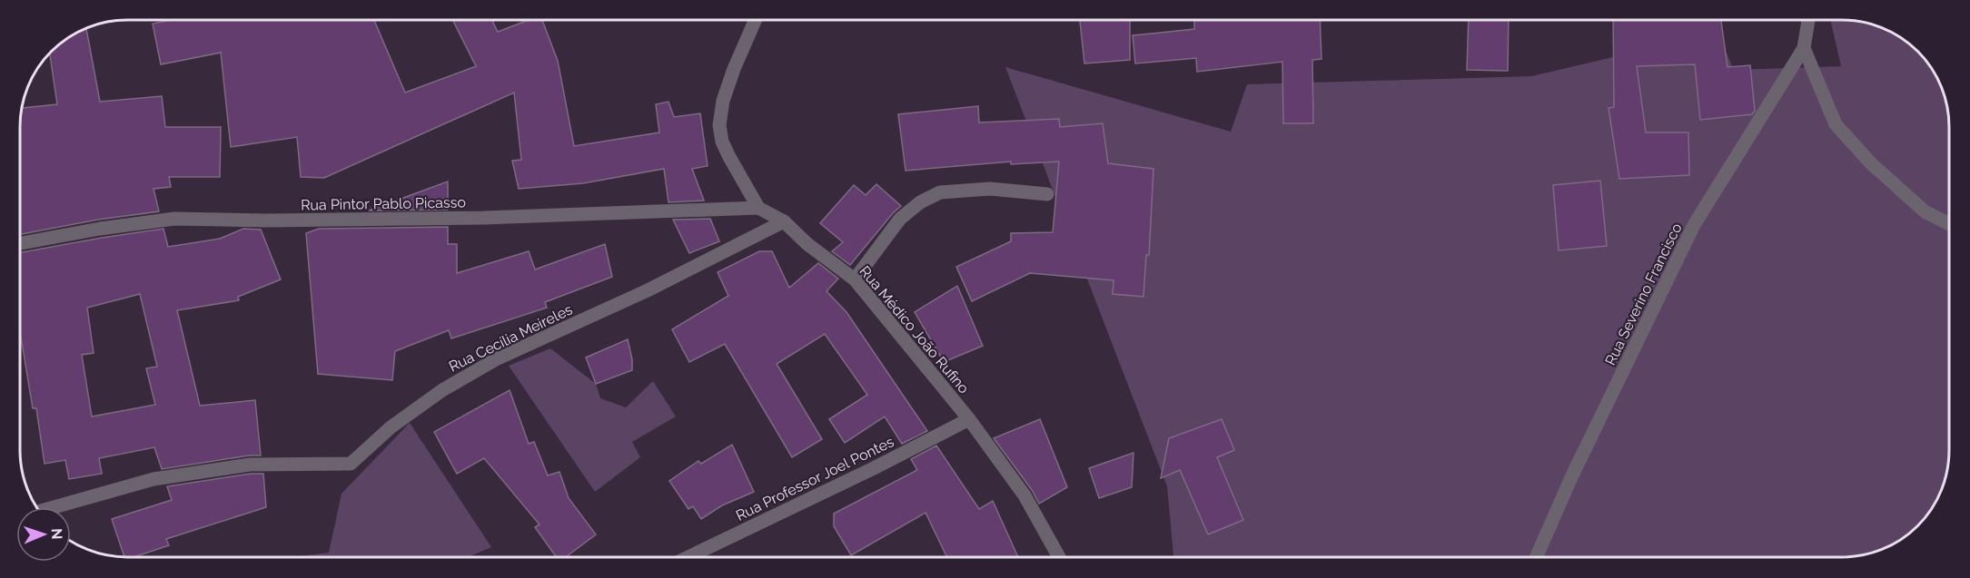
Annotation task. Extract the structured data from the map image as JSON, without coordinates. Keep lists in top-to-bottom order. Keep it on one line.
{"streets":{"street":["Rua Pintor Pablo Picasso","Rua Severino Francisco","Rua Médico João Rufino","Rua Cecília Meireles","Rua Professor Joel Pontes"]},"crossings":[["Rua Pintor Pablo Picasso","Rua Médico João Rufino"],["Rua Médico João Rufino","Rua Cecília Meireles"],["Rua Médico João Rufino","Rua Professor Joel Pontes"]],"north":"right"}
